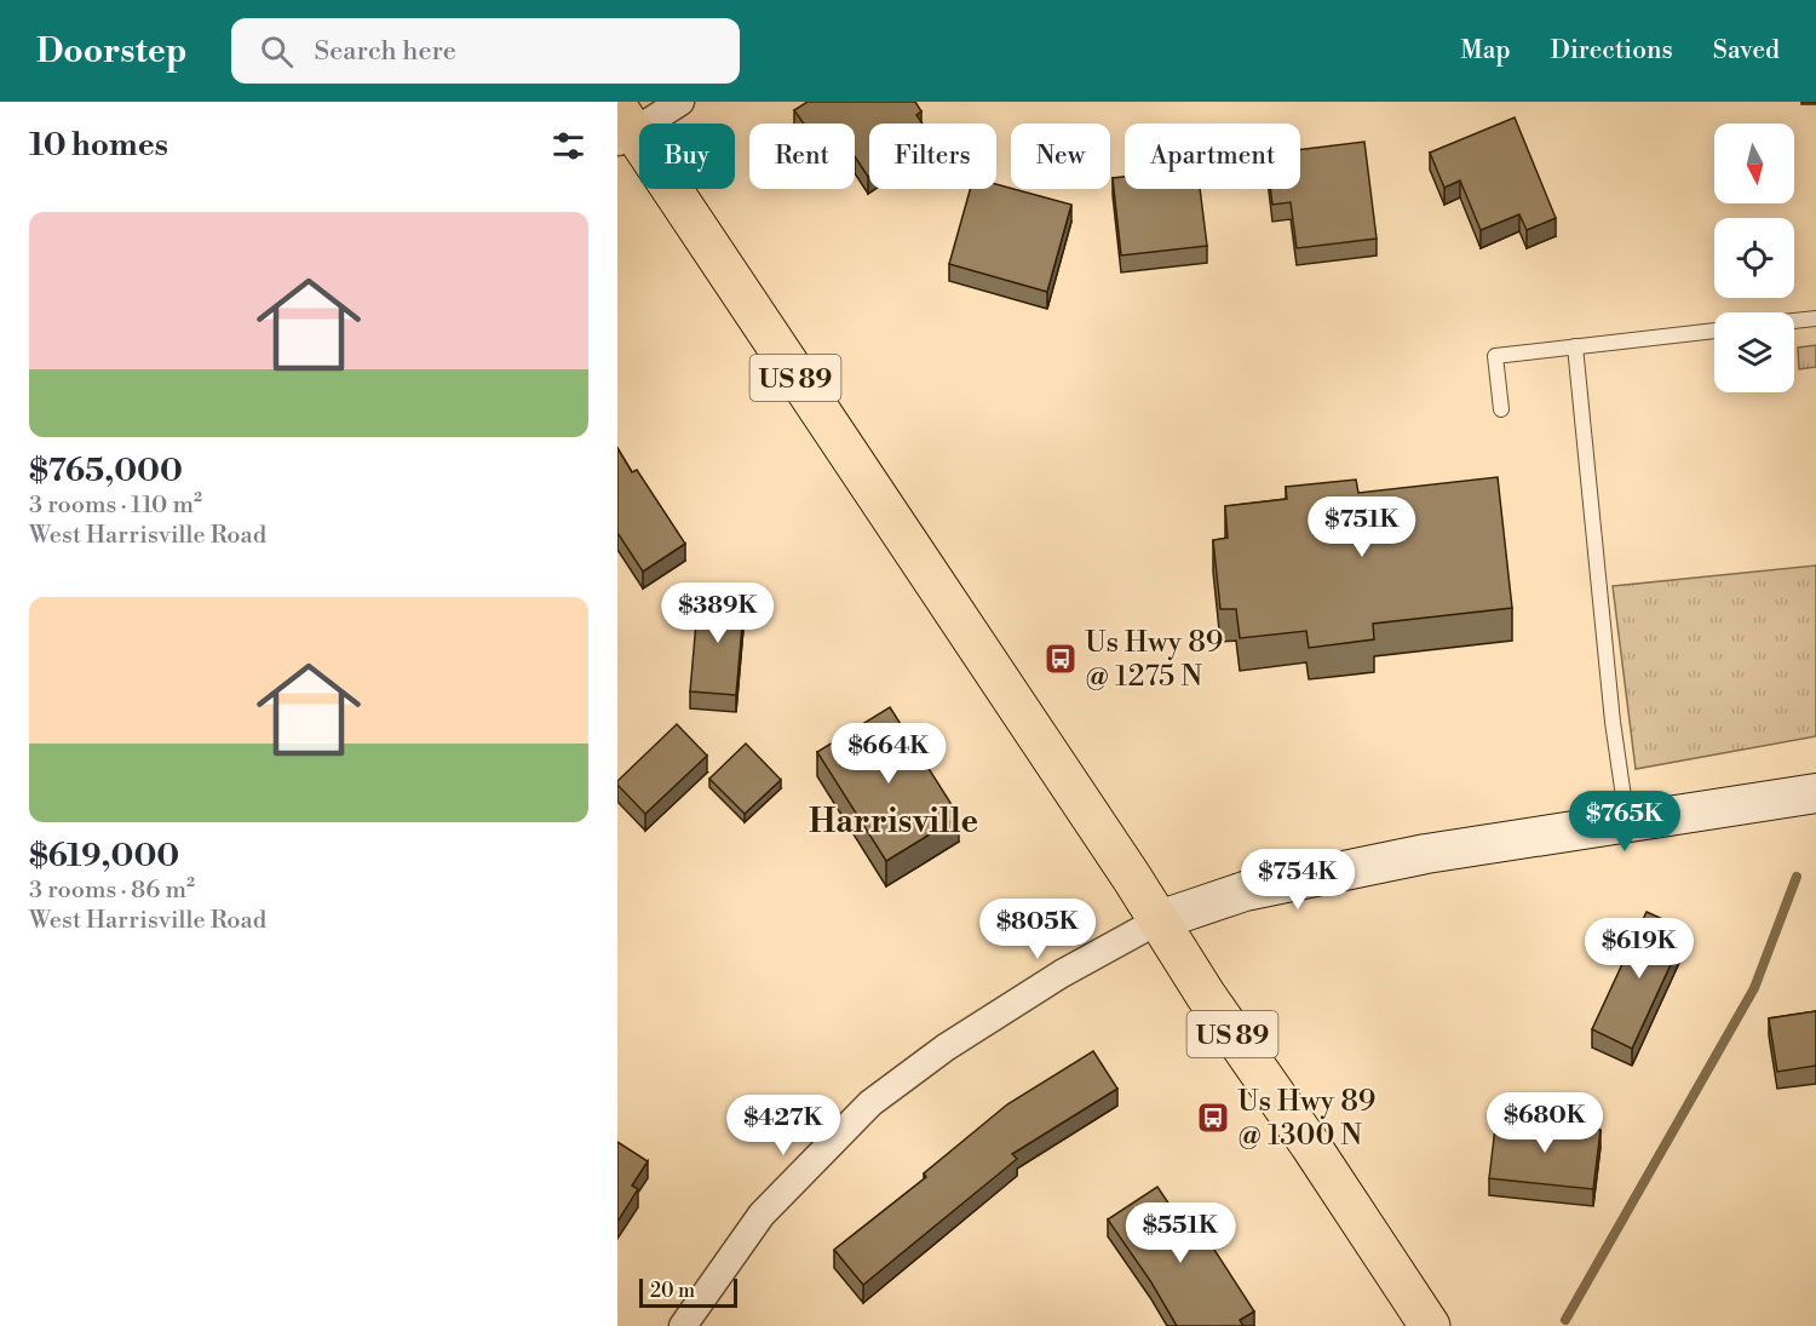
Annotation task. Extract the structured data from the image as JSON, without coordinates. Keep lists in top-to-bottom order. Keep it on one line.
{"streets":{"main road":["US 89"]},"districts":["Harrisville"],"places":{"bus stop":["Us Hwy 89 @ 1275 N","Us Hwy 89 @ 1300 N"]},"scale_bar":"20 m","north":"bottom","page":{"header":"Doorstep","search":"Search here","nav":["Map","Directions","Saved"],"heading":"10 homes","chip":["Buy","Rent","Filters","New","Apartment"],"list":[{"name":"$765,000","note":"3 rooms · 110 m² · West Harrisville Road"},{"name":"$619,000","note":"3 rooms · 86 m² · West Harrisville Road"}],"price":["$751K","$389K","$664K","$765K","$754K","$805K","$619K","$680K","$427K","$551K"],"scale":"20 m"}}
